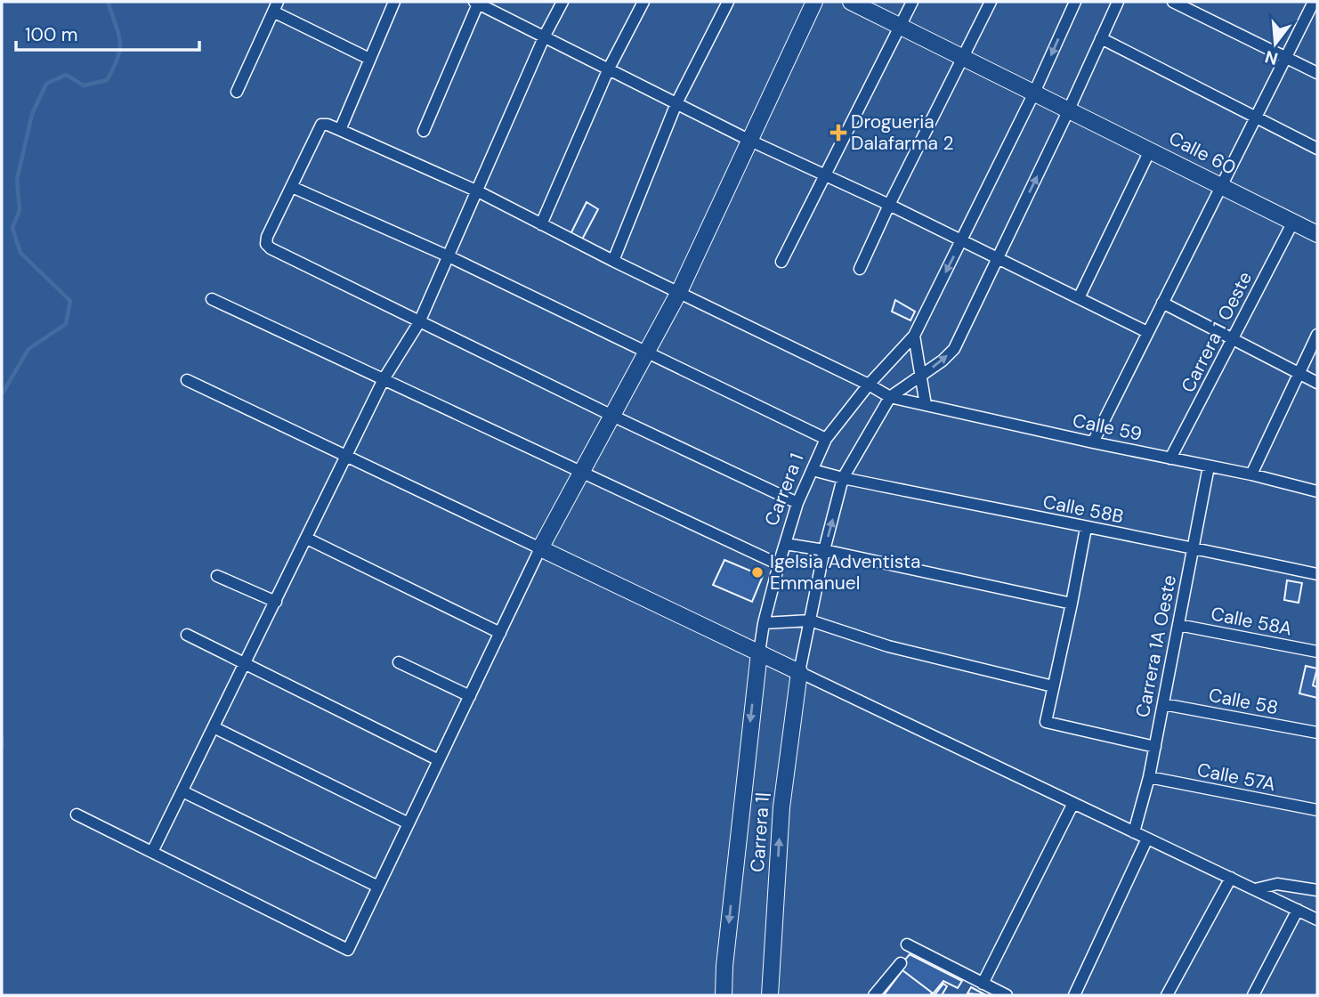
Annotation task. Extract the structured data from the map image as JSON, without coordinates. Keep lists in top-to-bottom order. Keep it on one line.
{"streets":{"street":["Calle 60","Carrera 1 Oeste","Calle 59","Carrera 1","Calle 58B","Calle 58A","Carrera 1A Oeste","Calle 58","Calle 57A","Carrera 1|"]},"crossings":[["Calle 60","Carrera 1 Oeste"],["Calle 60","Carrera 1"],["Carrera 1 Oeste","Calle 59"],["Calle 59","Carrera 1"],["Calle 59","Carrera 1A Oeste"],["Carrera 1","Calle 58B"],["Calle 58B","Carrera 1A Oeste"],["Calle 58A","Carrera 1A Oeste"],["Carrera 1A Oeste","Calle 58"],["Carrera 1A Oeste","Calle 57A"]],"one_way":["Carrera 1|"],"places":{"health":["Drogueria Dalafarma 2"],"other":["Igelsia Adventista Emmanuel"]},"scale_bar":"100 m","north":"bottom"}
